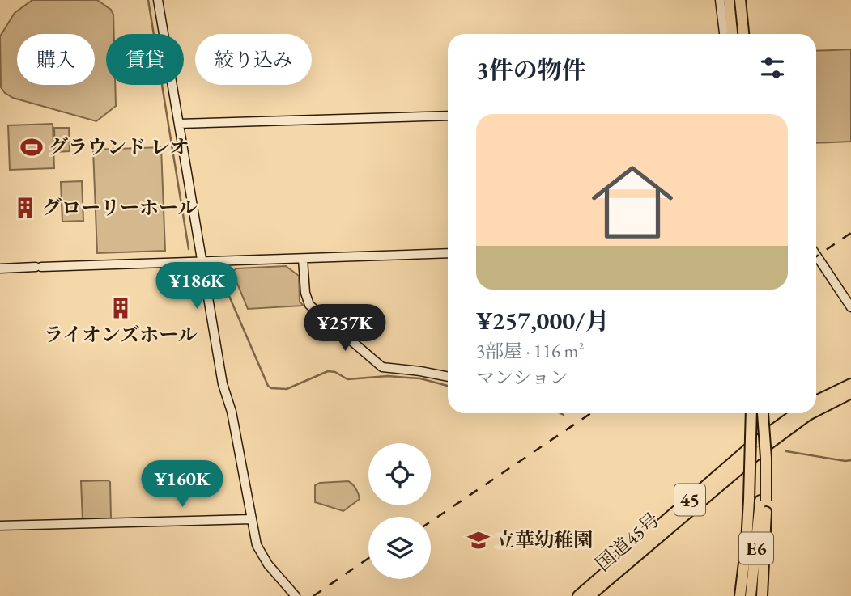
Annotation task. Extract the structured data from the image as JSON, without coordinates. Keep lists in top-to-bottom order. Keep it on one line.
{"streets":{"highway":["45","国道45号","E6"]},"places":{"sports":["グラウンド レオ"],"building":["グローリーホール","ライオンズホール"],"school or university":["立華幼稚園"]},"page":{"chip":["購入","賃貸","絞り込み"],"heading":"3件の物件","list":[{"name":"¥257,000/月","note":"3部屋 · 116 m² · マンション"}],"price":["¥186K","¥257K","¥160K"]}}
